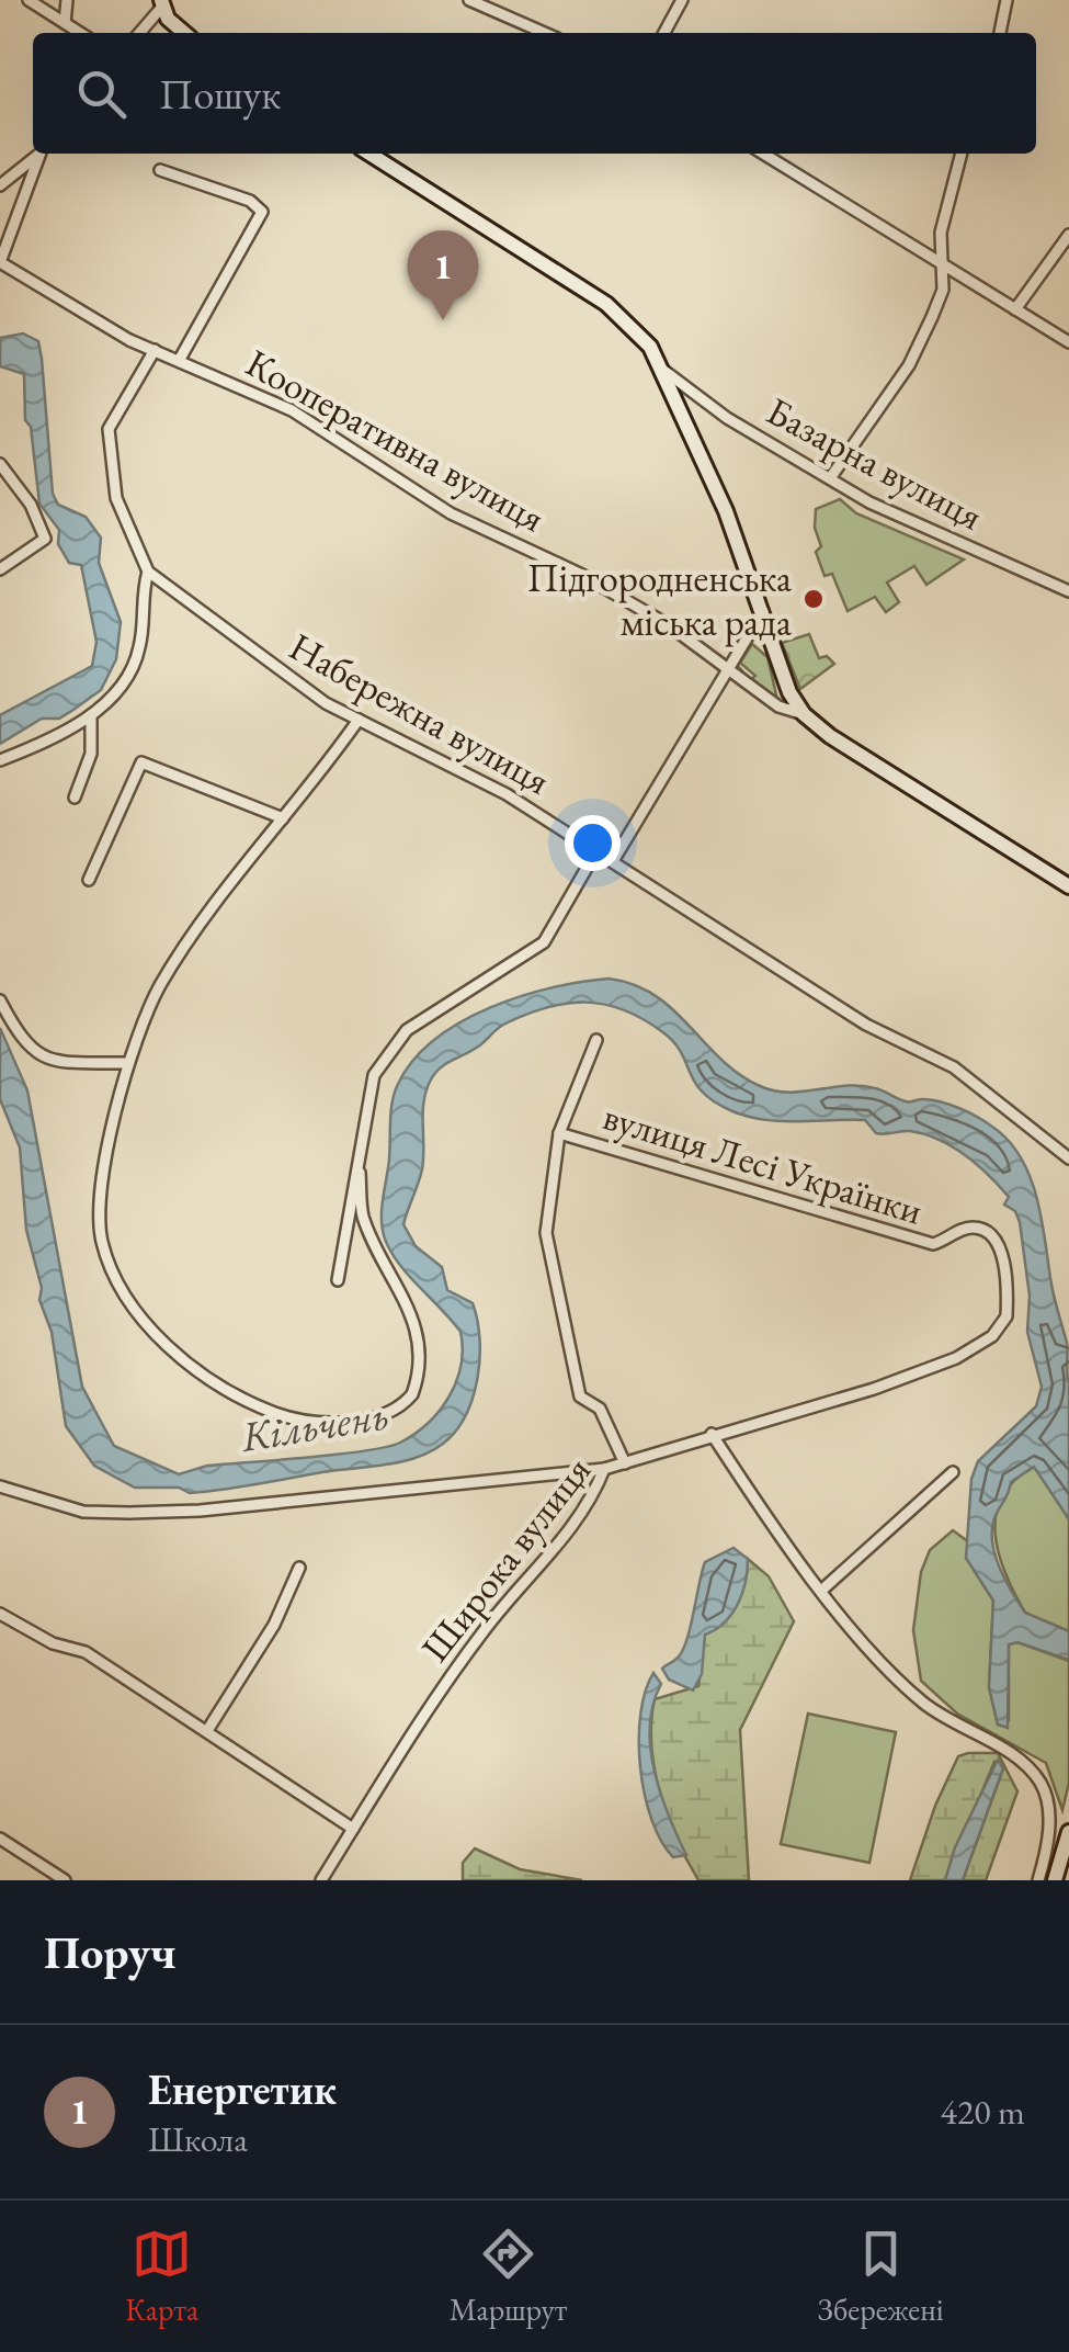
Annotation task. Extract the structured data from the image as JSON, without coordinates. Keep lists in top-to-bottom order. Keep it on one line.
{"streets":{"street":["Кооперативна вулиця","Базарна вулиця","Набережна вулиця","вулиця Лесі Українки","Широка вулиця"]},"crossings":[["вулиця Лесі Українки","Широка вулиця"]],"water":["Кільчень"],"places":["Підгородненська міська рада"],"page":{"search":"Пошук","pins":"1","heading":"Поруч","list":[{"mark":"1","name":"Енергетик","note":"Школа","value":"420 m"}],"nav":["Карта","Маршрут","Збережені"]}}
